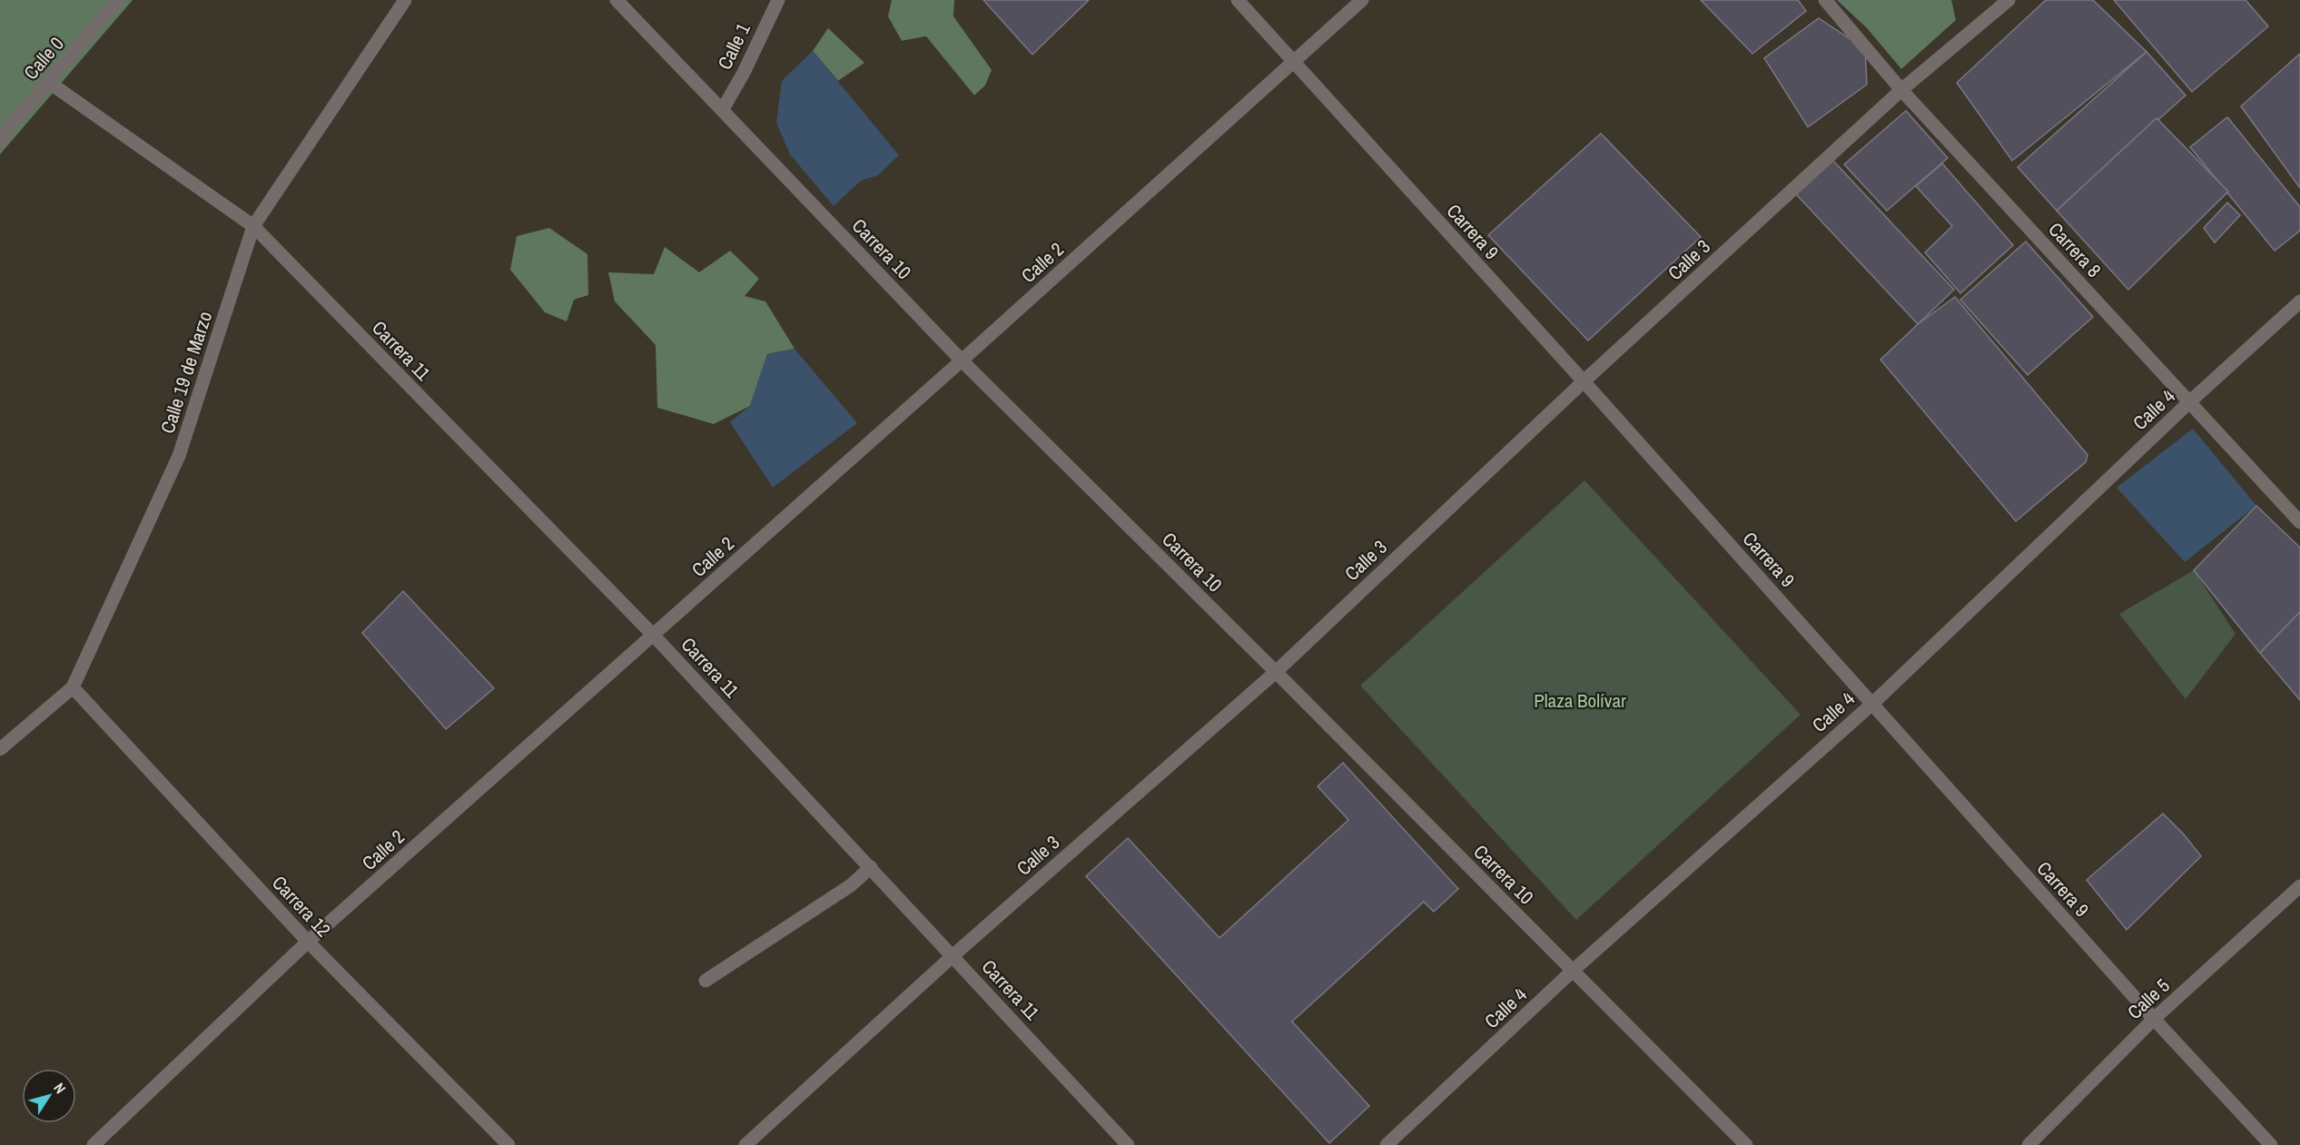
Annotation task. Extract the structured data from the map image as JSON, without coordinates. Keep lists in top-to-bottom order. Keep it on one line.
{"streets":{"street":["Calle 1","Calle 0","Carrera 9","Carrera 10","Carrera 8","Calle 3","Calle 2","Carrera 11","Calle 19 de Marzo","Calle 4","Carrera 12","Calle 5"]},"crossings":[["Calle 1","Carrera 10"],["Calle 0","Carrera 11"],["Carrera 9","Calle 3"],["Carrera 9","Calle 2"],["Carrera 9","Calle 4"],["Carrera 9","Calle 5"],["Carrera 10","Calle 3"],["Carrera 10","Calle 2"],["Carrera 10","Calle 4"],["Carrera 8","Calle 3"],["Carrera 8","Calle 4"],["Calle 3","Carrera 11"],["Calle 2","Carrera 11"],["Calle 2","Carrera 12"],["Carrera 11","Calle 19 de Marzo"],["Calle 19 de Marzo","Carrera 12"]],"parks":["Plaza Bolívar"],"north":"top right"}
